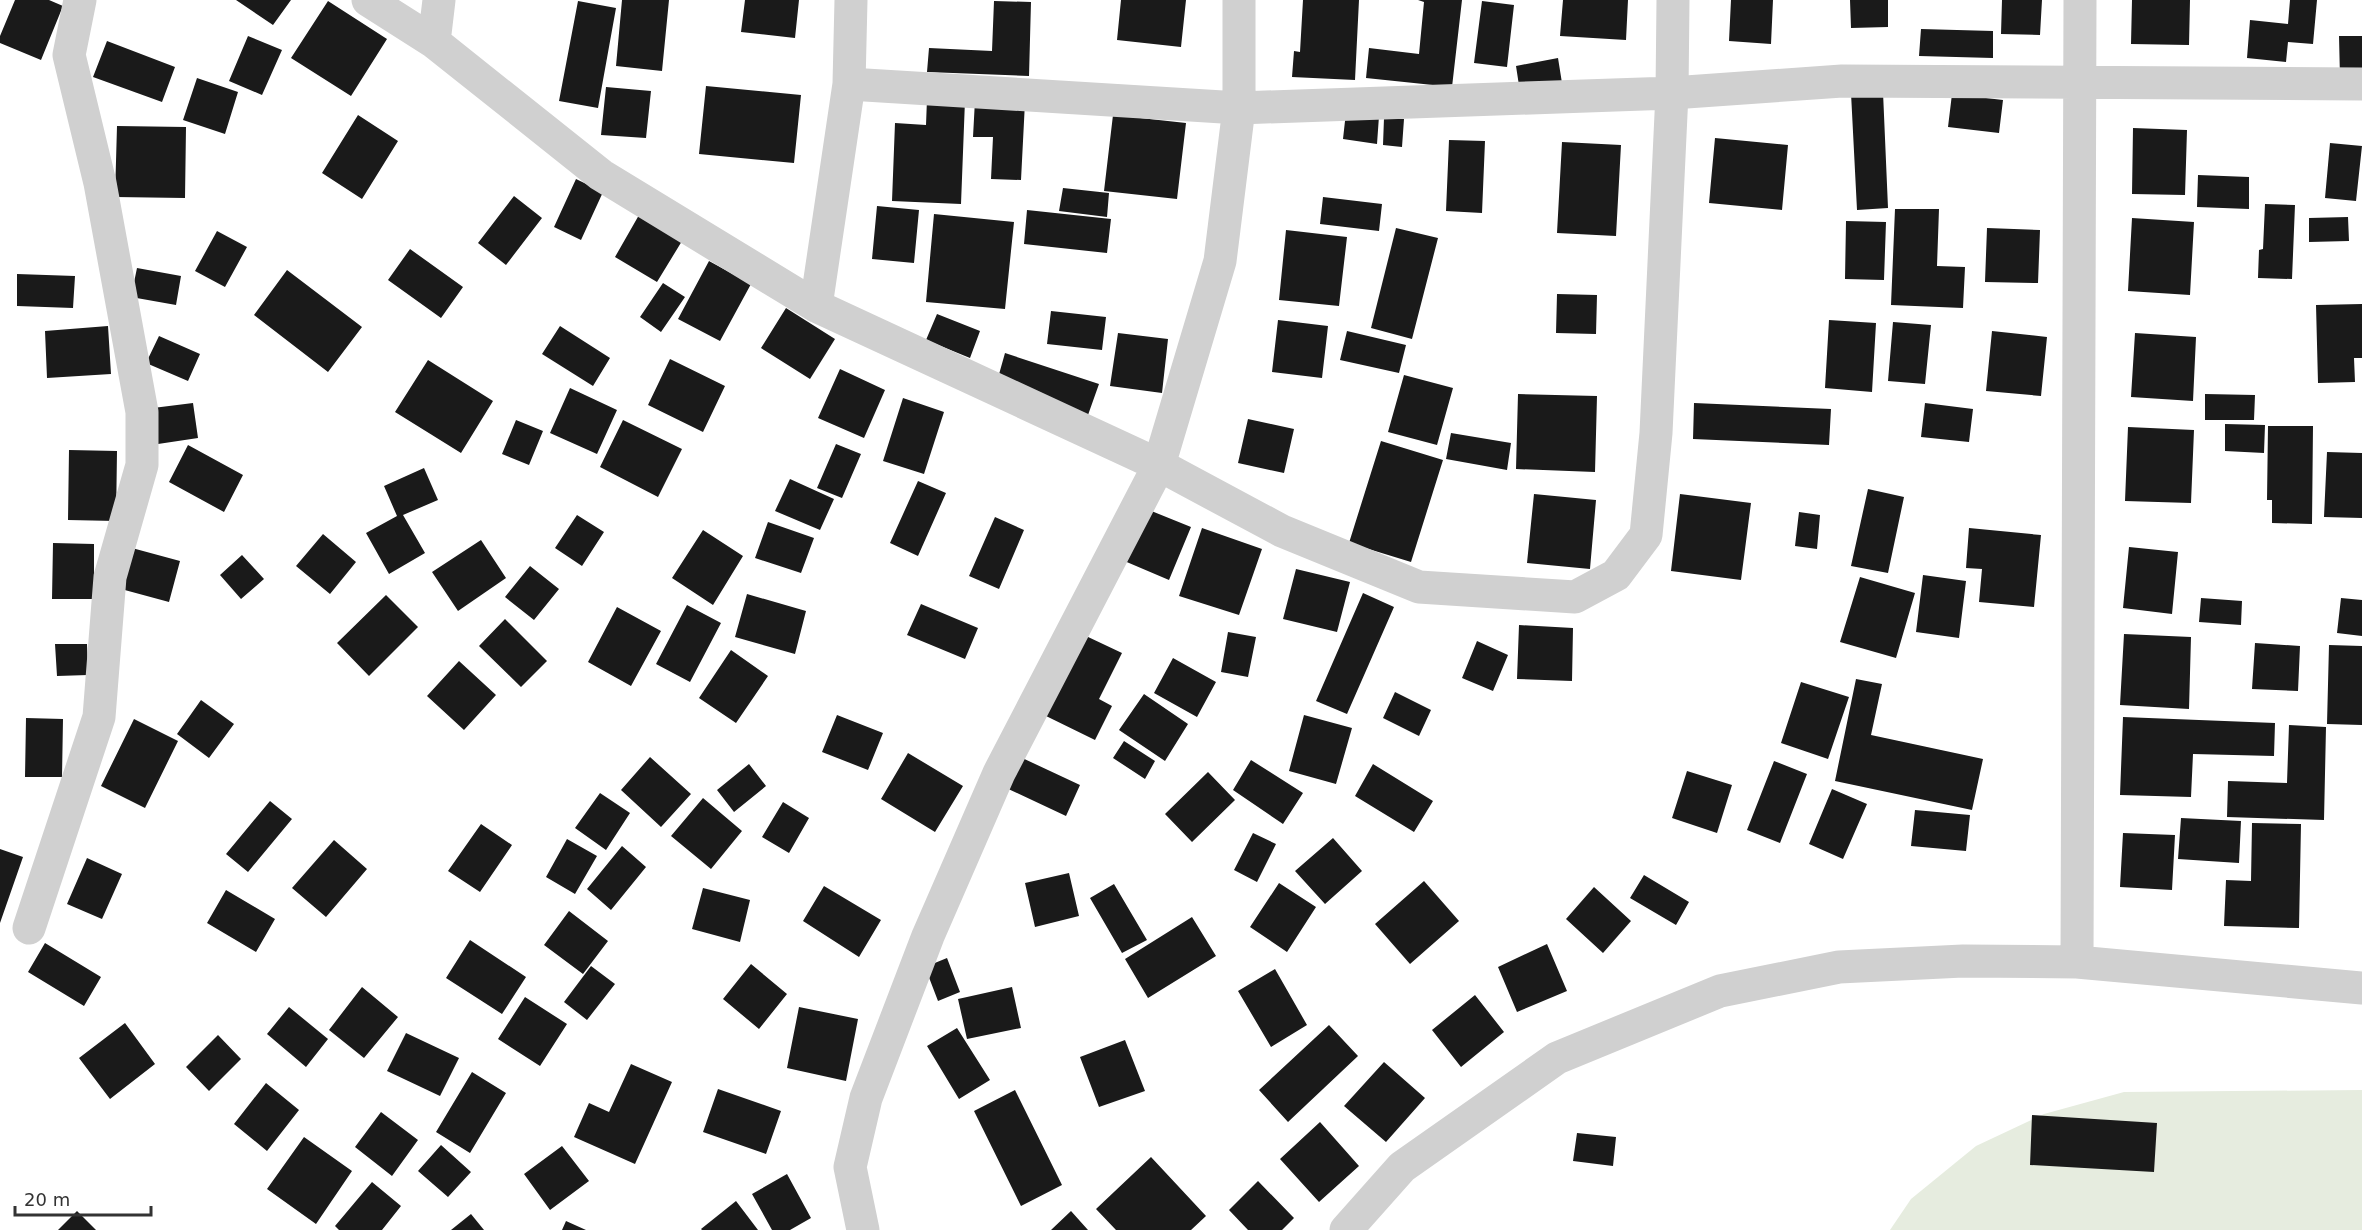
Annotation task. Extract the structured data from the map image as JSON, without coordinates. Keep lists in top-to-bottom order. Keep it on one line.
{"scale_bar":"20 m"}
